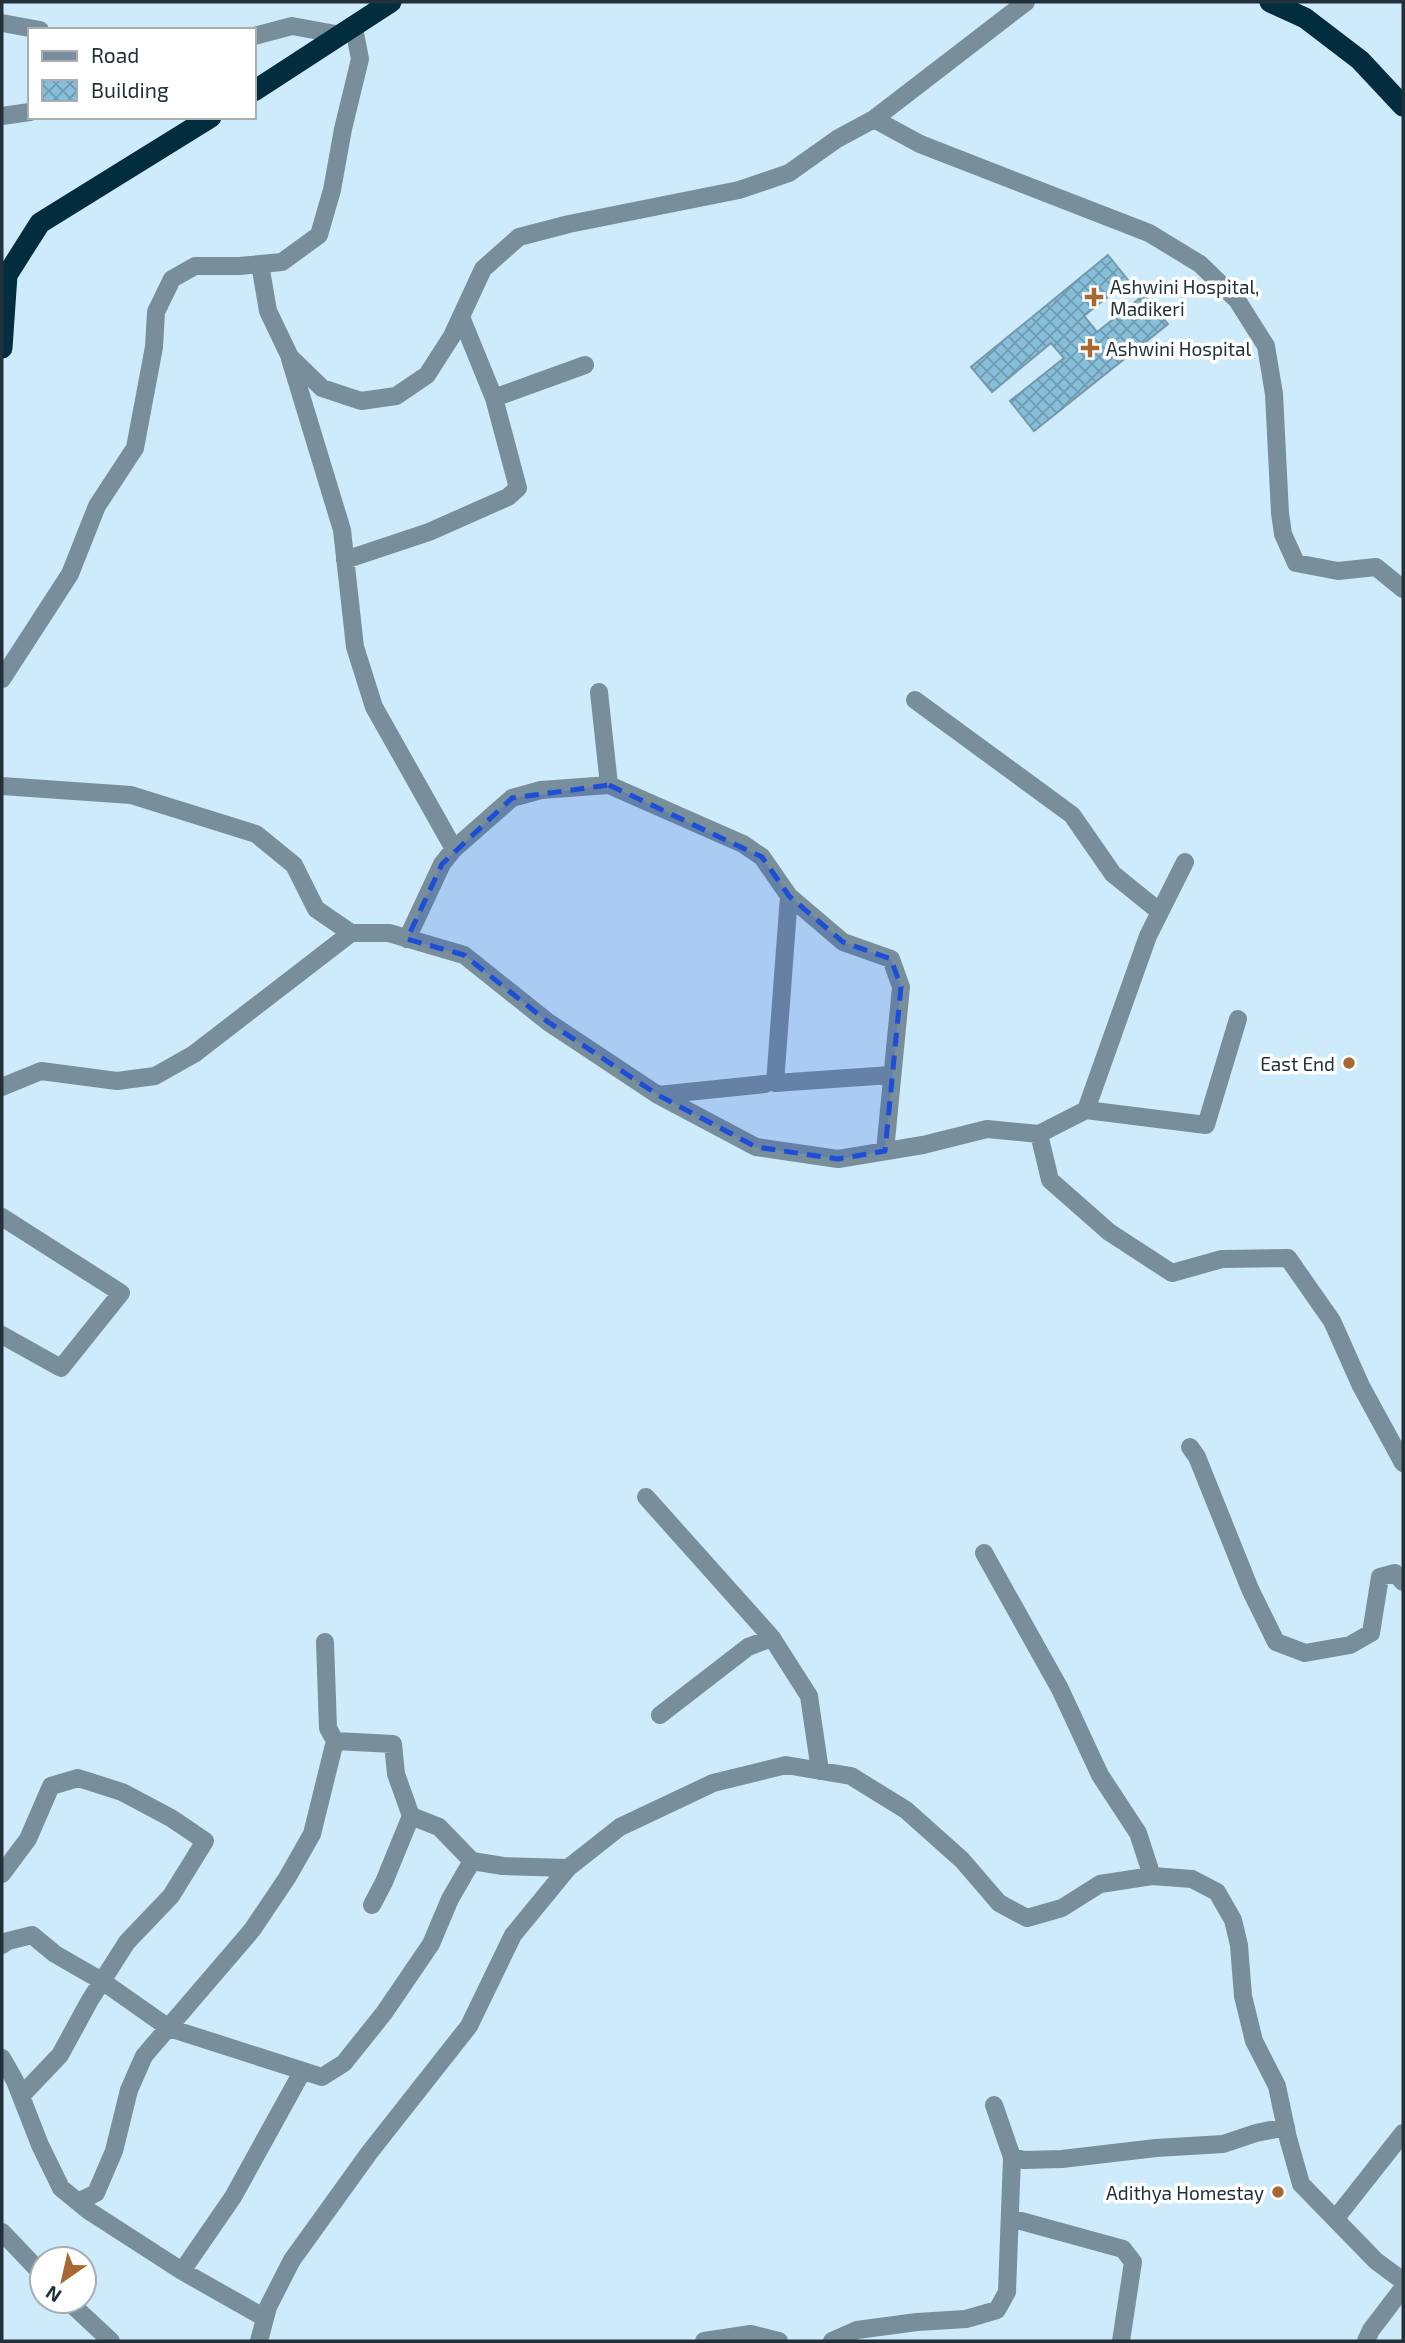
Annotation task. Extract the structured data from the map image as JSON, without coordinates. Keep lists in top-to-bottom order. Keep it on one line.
{"places":{"health":["Ashwini Hospital, Madikeri","Ashwini Hospital"],"other":["East End","Adithya Homestay"]},"legend":["Road","Building"],"north":"bottom left"}
